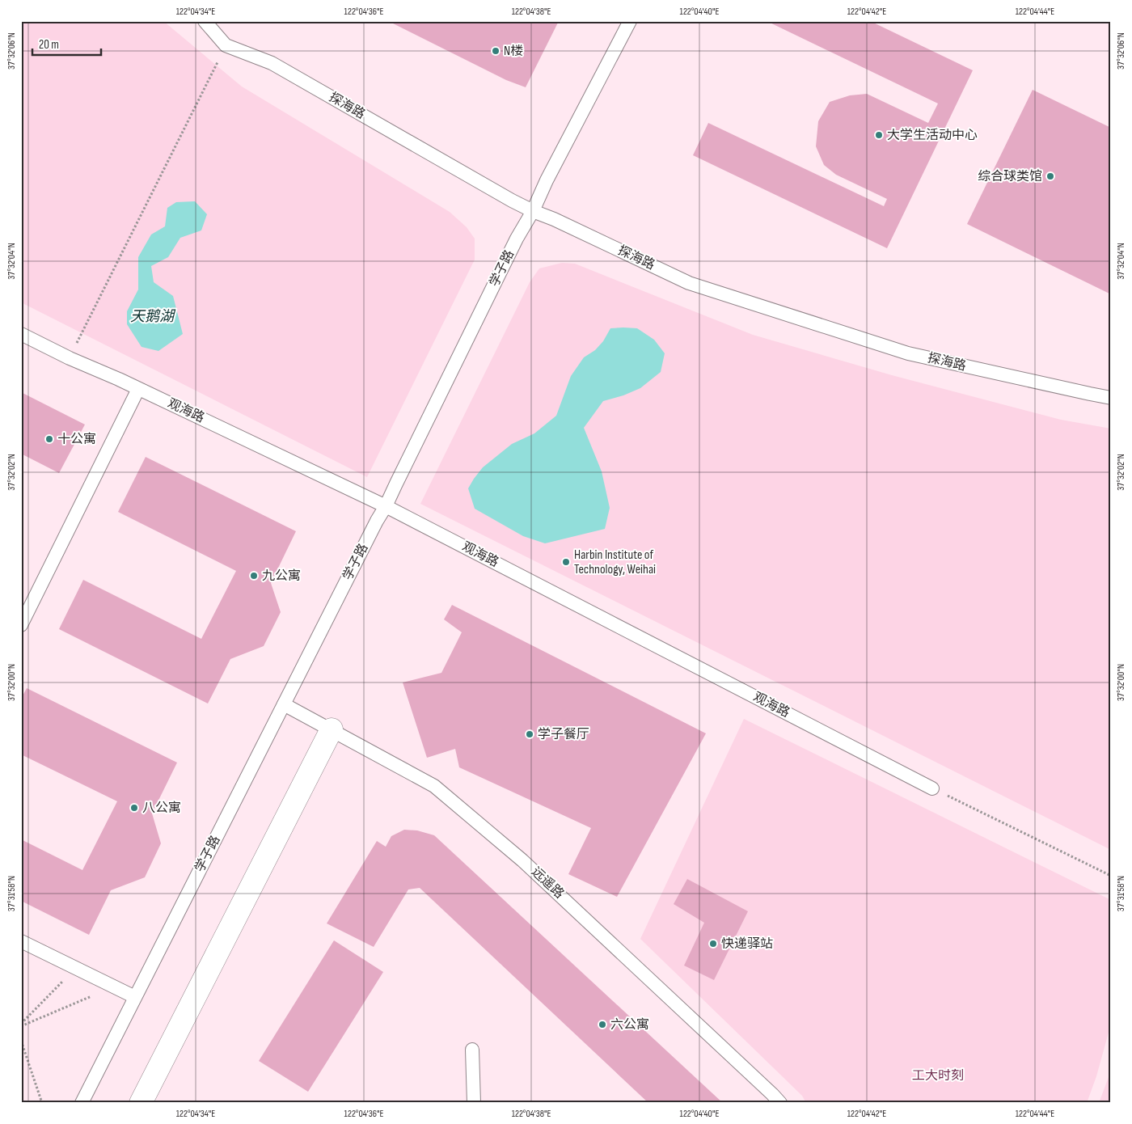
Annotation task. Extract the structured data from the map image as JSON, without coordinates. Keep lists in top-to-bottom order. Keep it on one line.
{"streets":{"lane":["探海路","学子路","观海路","远遥路"]},"crossings":[["探海路","学子路"],["学子路","观海路"],["学子路","远遥路"]],"water":["天鹅湖"],"parks":["工大时刻"],"places":["N楼","大学生活动中心","综合球类馆","十公寓","Harbin Institute of Technology, Weihai","九公寓","学子餐厅","八公寓","快递驿站","六公寓"],"scale_bar":"20 m","coordinates":["122°04'34\"E","122°04'36\"E","122°04'38\"E","122°04'40\"E","122°04'42\"E","122°04'44\"E","37°32'06\"N","37°32'04\"N","37°32'02\"N","37°32'00\"N","37°31'58\"N"]}
